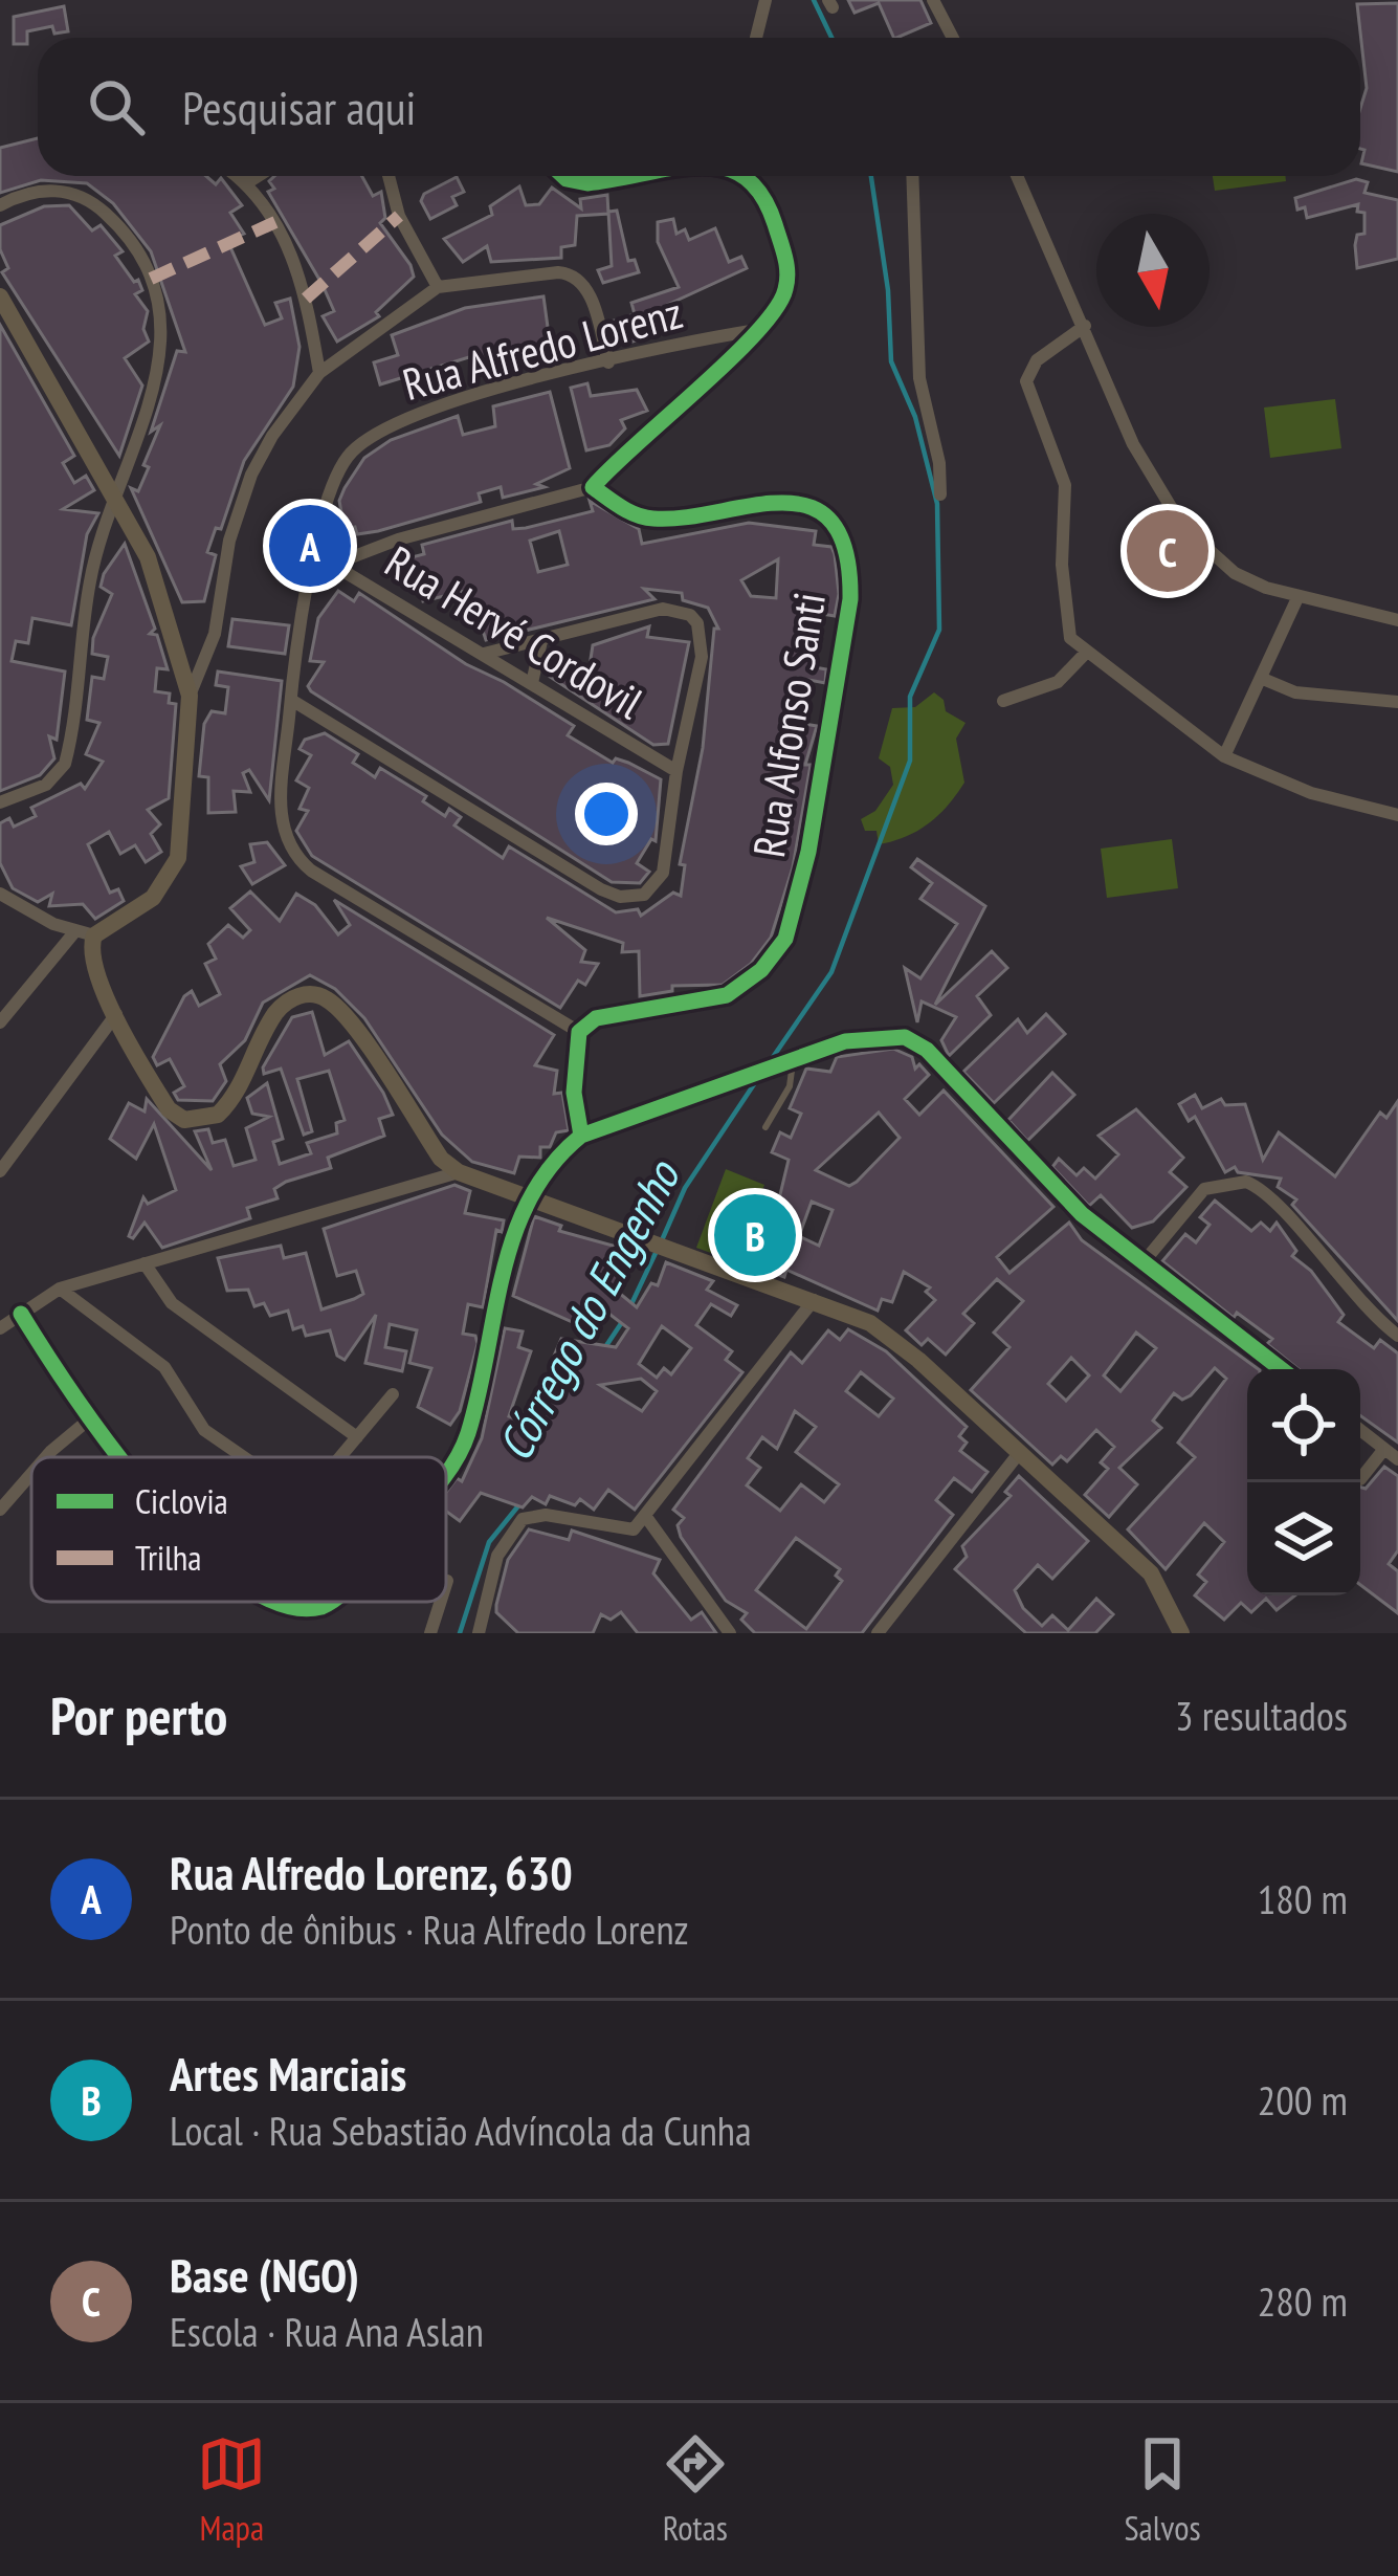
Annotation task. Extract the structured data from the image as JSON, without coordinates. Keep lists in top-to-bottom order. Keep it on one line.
{"streets":{"street":["Rua Alfredo Lorenz","Rua Hervé Cordovil","Rua Alfonso Santi"]},"crossings":[["Rua Alfredo Lorenz","Rua Hervé Cordovil"],["Rua Alfredo Lorenz","Rua Alfonso Santi"]],"water":["Córrego do Engenho"],"legend":["Ciclovia","Trilha"],"north":"bottom","page":{"search":"Pesquisar aqui","pins":["A","C","B"],"heading":["Por perto","3 resultados"],"list":[{"mark":"A","name":"Rua Alfredo Lorenz, 630","note":"Ponto de ônibus · Rua Alfredo Lorenz","value":"180 m"},{"mark":"B","name":"Artes Marciais","note":"Local · Rua Sebastião Advíncola da Cunha","value":"200 m"},{"mark":"C","name":"Base (NGO)","note":"Escola · Rua Ana Aslan","value":"280 m"}],"nav":["Mapa","Rotas","Salvos"]}}
